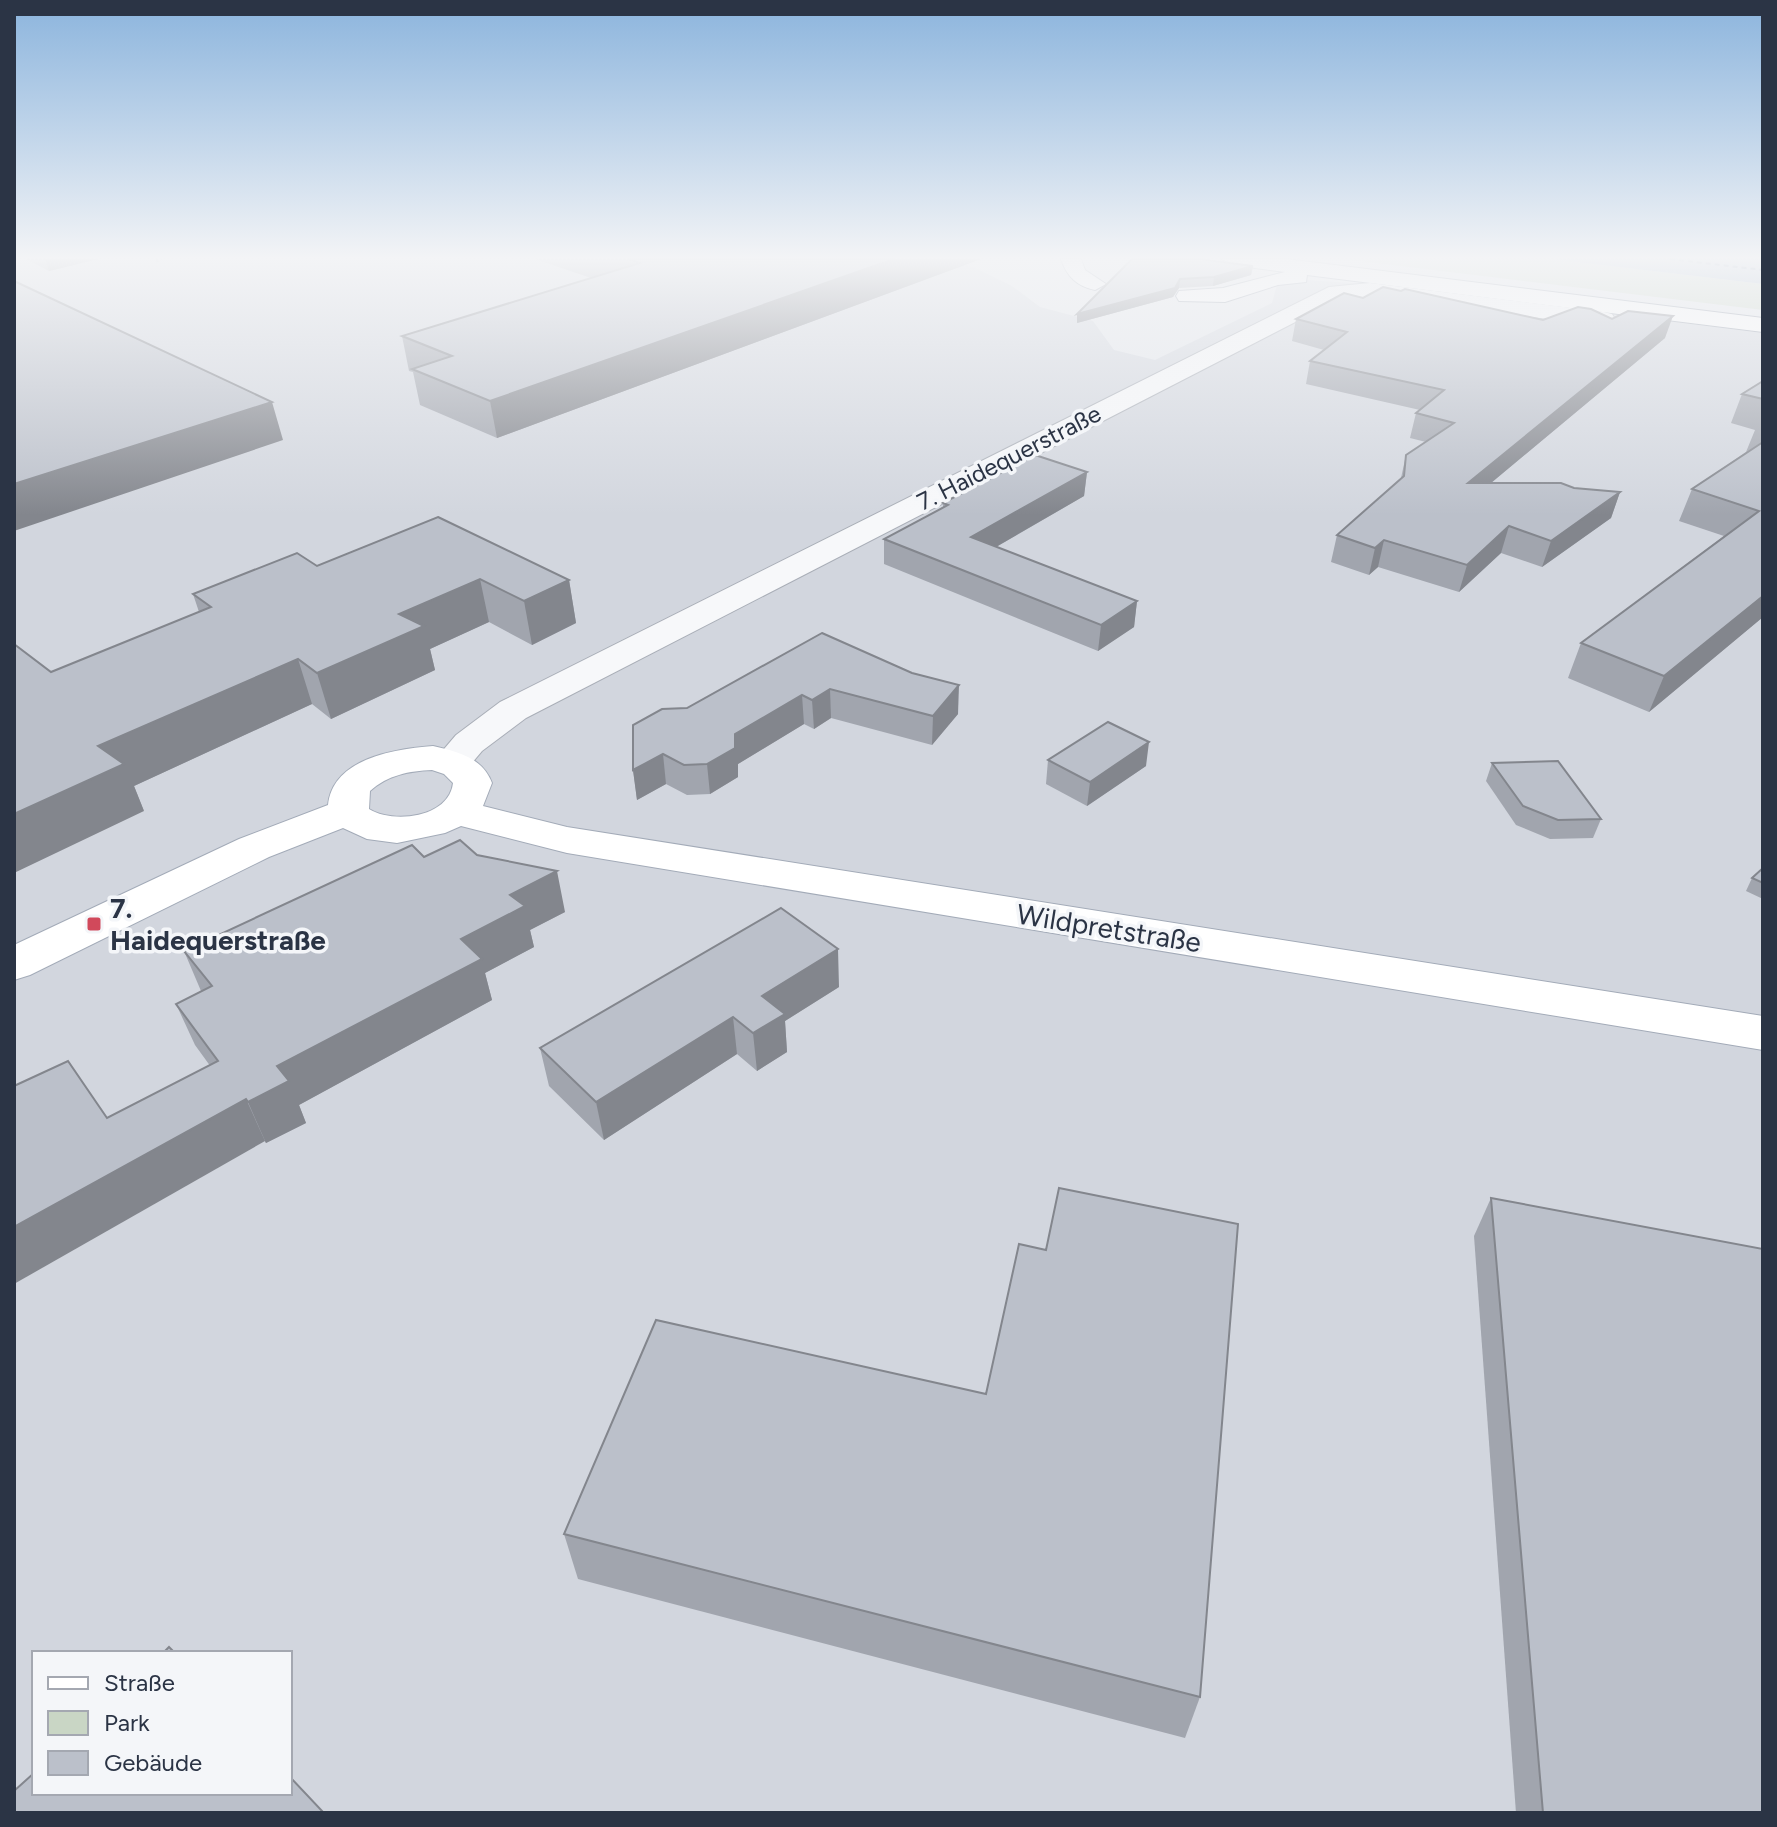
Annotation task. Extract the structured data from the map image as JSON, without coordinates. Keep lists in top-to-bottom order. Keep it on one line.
{"streets":{"main road":["Wildpretstraße"],"street":["7. Haidequerstraße"]},"places":{"transit":["7. Haidequerstraße"]},"legend":["Straße","Park","Gebäude"]}
